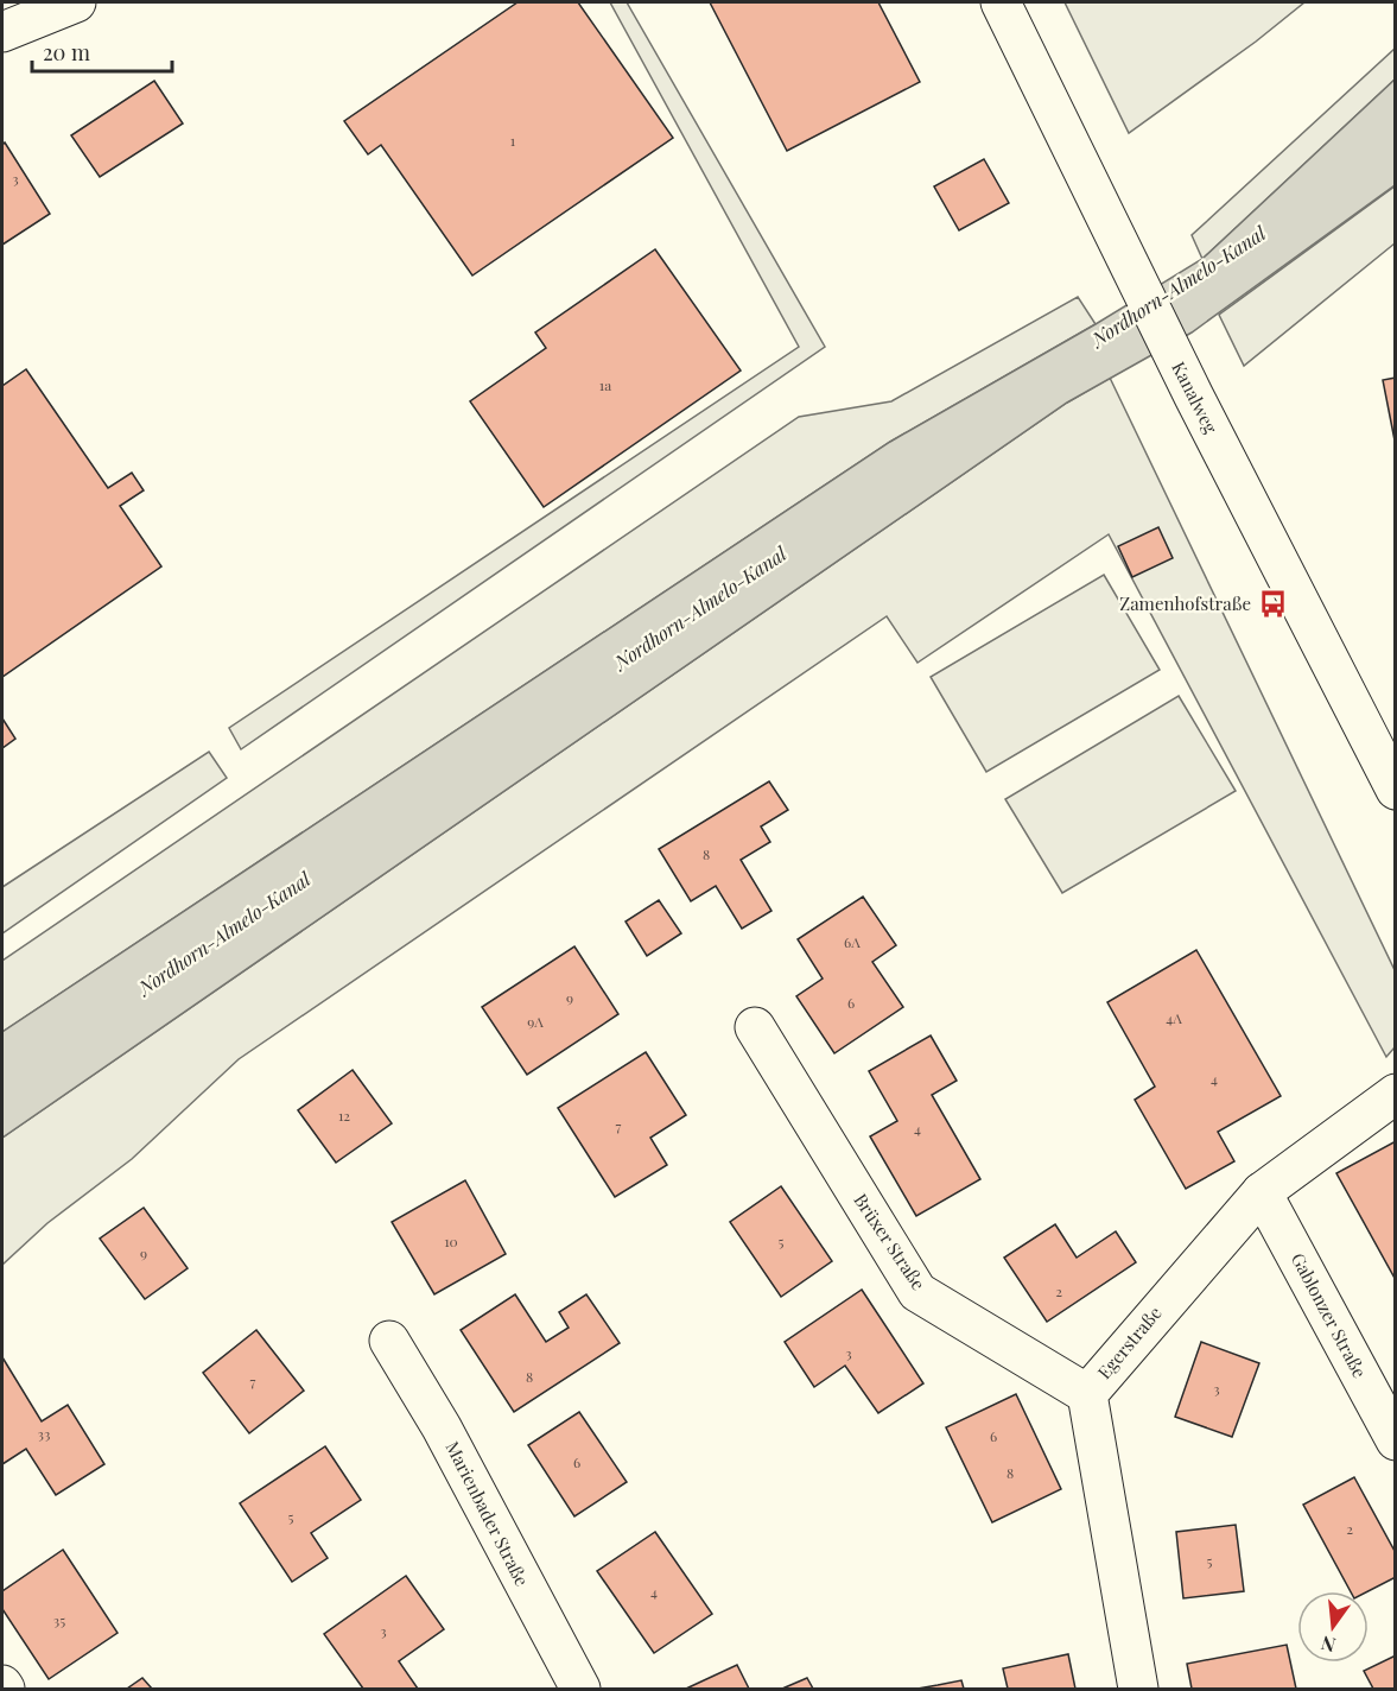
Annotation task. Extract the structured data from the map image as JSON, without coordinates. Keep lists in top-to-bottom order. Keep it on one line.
{"streets":{"street":["Kanalweg","Brüxer Straße","Gablonzer Straße","Egerstraße","Marienbader Straße"]},"crossings":[["Brüxer Straße","Egerstraße"],["Gablonzer Straße","Egerstraße"]],"water":["Nordhorn-Almelo-Kanal"],"places":{"bus stop":["Zamenhofstraße"]},"house_numbers":["1","3","1a","8","6A","9","6","4A","9A","4","12","7","4","10","5","9","2","3","8","7","3","33","6","6","8","5","2","5","4","35","3"],"scale_bar":"20 m","north":"bottom"}
